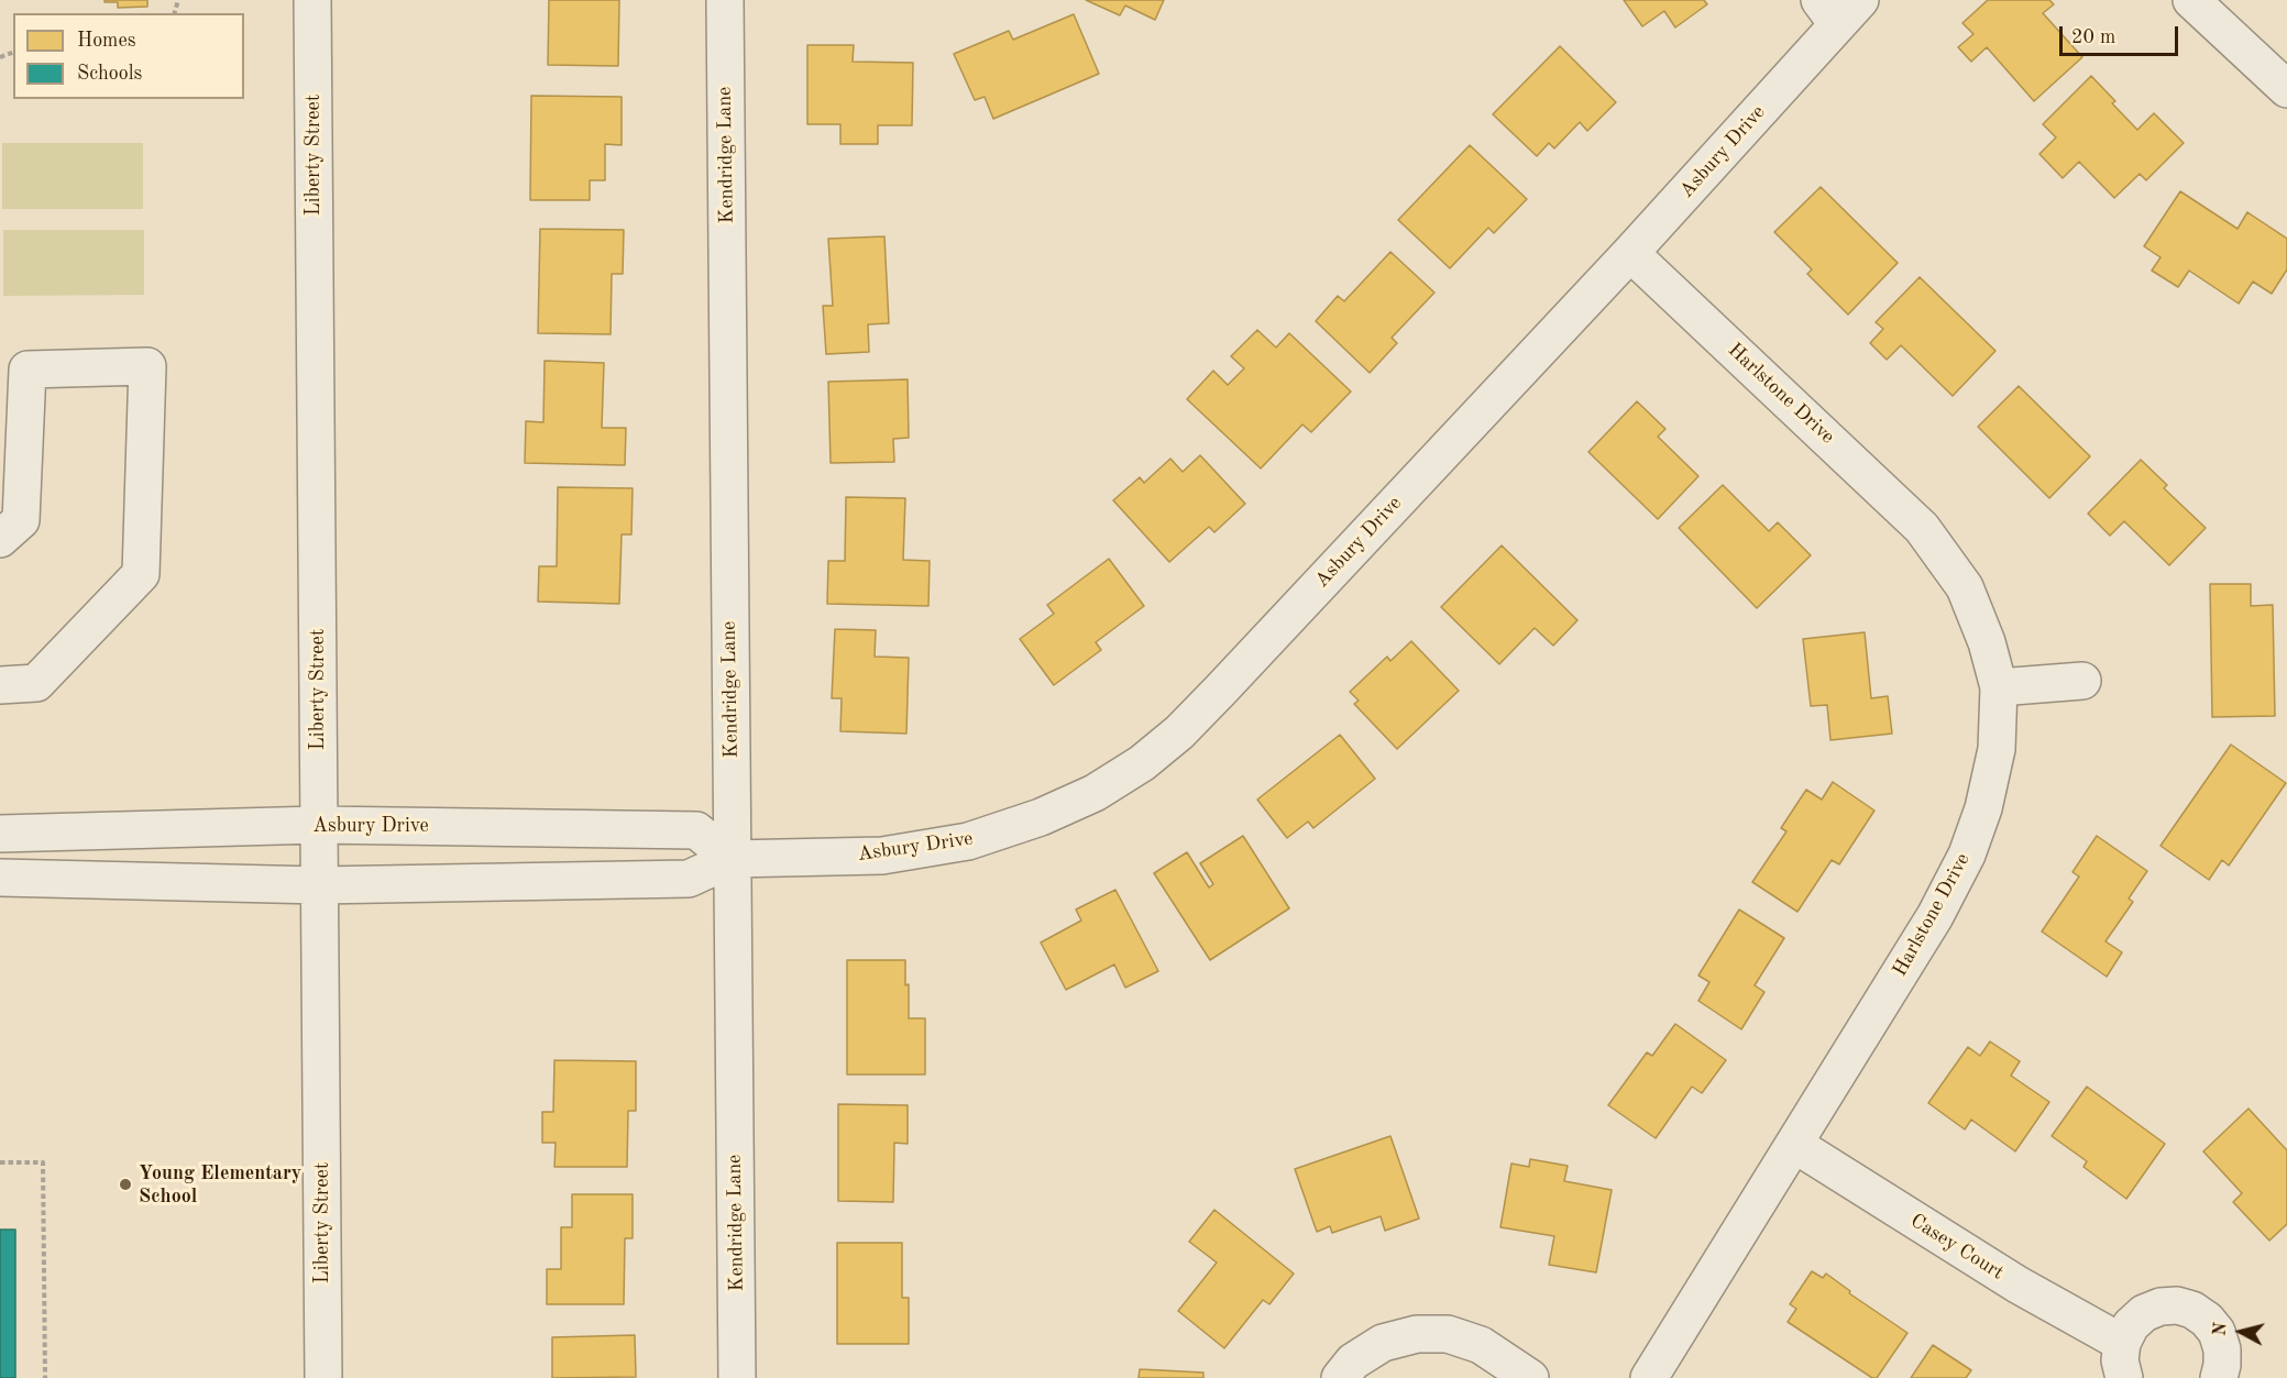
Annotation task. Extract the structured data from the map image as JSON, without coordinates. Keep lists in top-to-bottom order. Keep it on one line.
{"streets":{"street":["Asbury Drive","Liberty Street","Kendridge Lane","Harlstone Drive","Casey Court"]},"crossings":[["Asbury Drive","Liberty Street"],["Asbury Drive","Kendridge Lane"],["Asbury Drive","Harlstone Drive"],["Harlstone Drive","Casey Court"]],"places":["Young Elementary School"],"legend":["Homes","Schools"],"scale_bar":"20 m","north":"left"}
